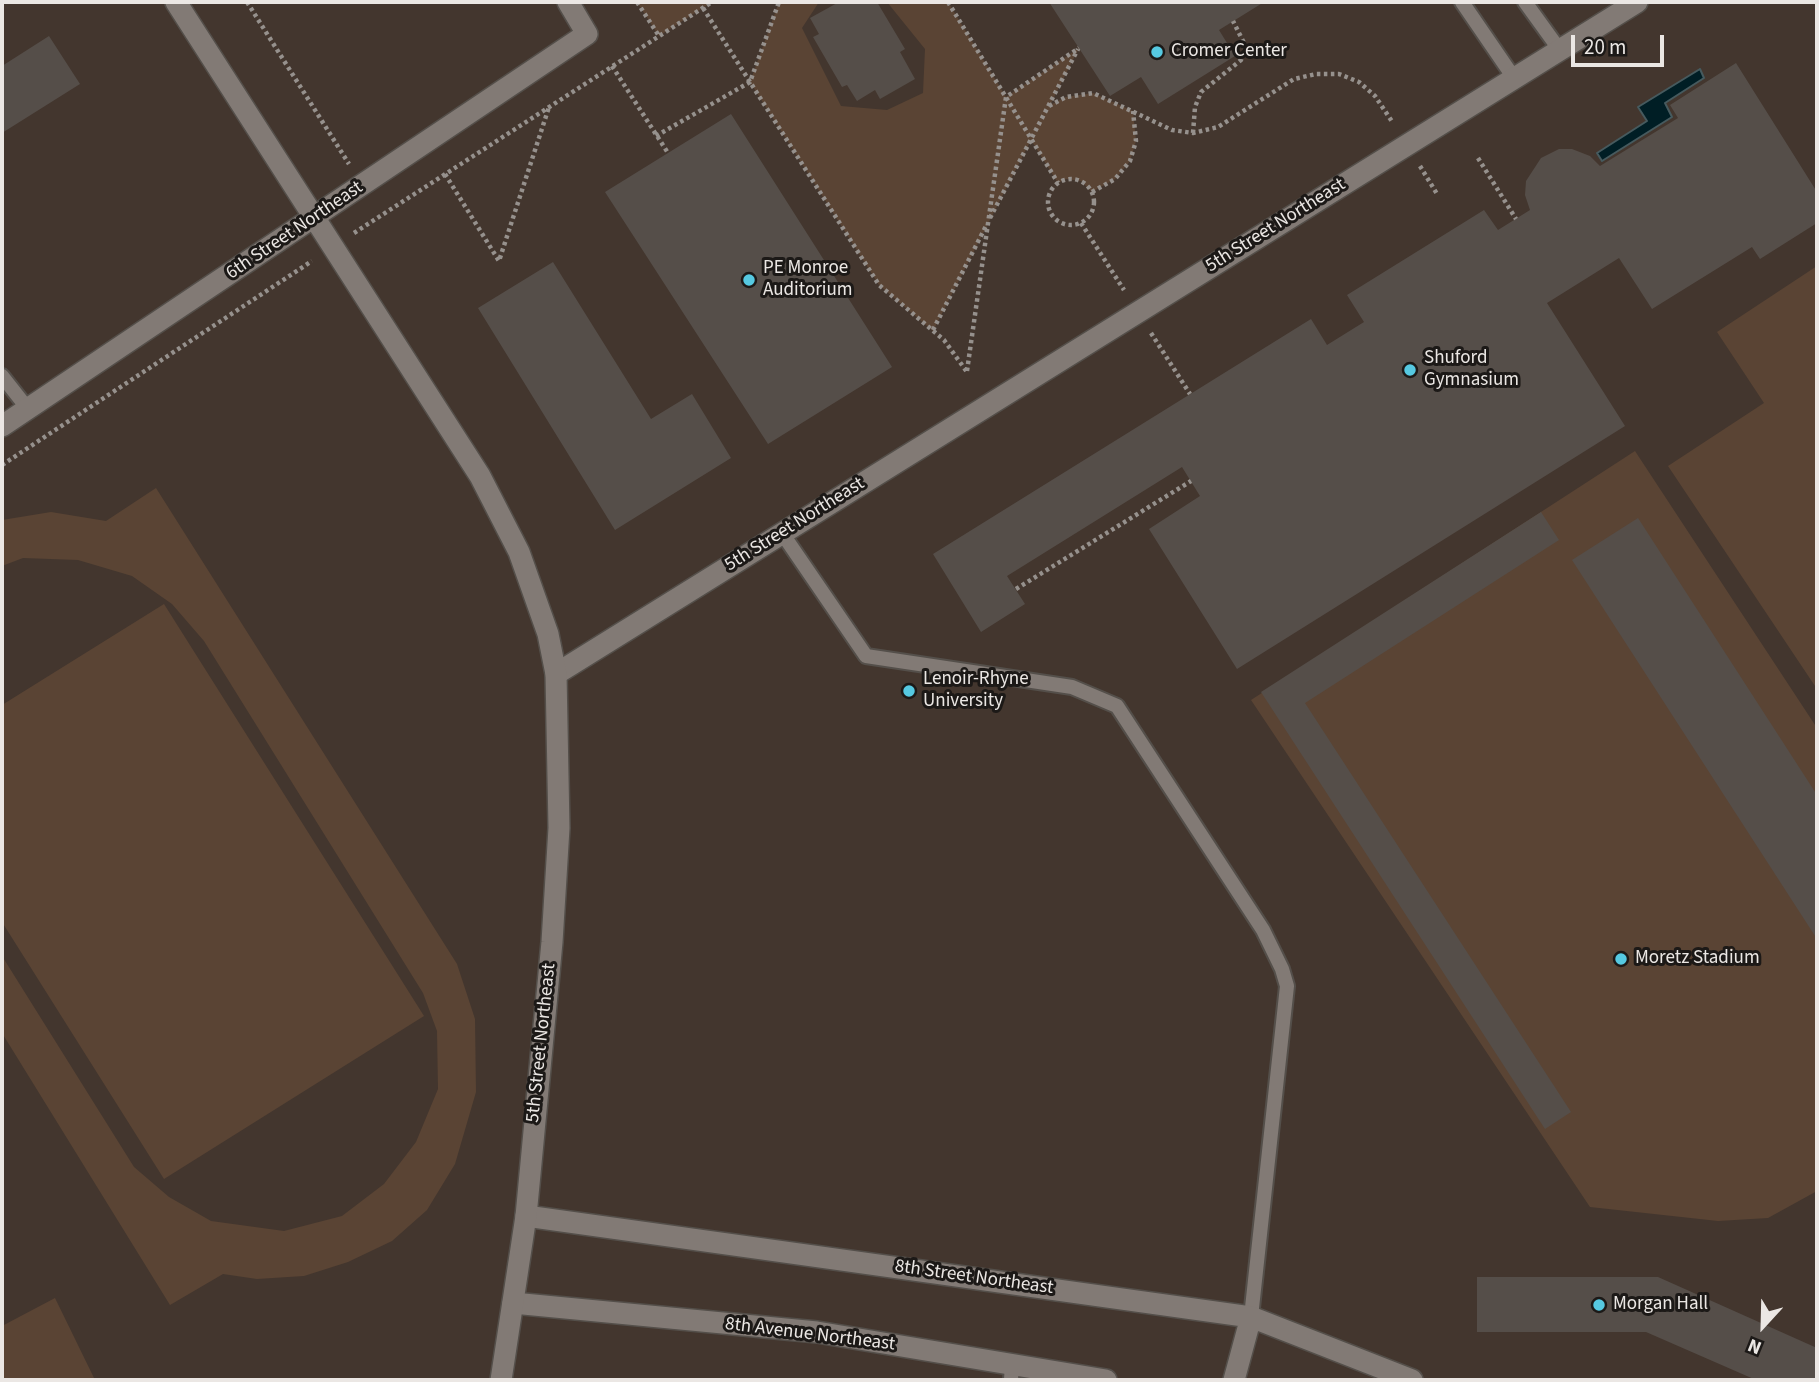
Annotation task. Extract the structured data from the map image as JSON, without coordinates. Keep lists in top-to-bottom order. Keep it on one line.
{"streets":{"street":["5th Street Northeast","6th Street Northeast","8th Street Northeast","8th Avenue Northeast"]},"crossings":[["5th Street Northeast","8th Street Northeast"],["5th Street Northeast","8th Avenue Northeast"]],"places":["Cromer Center","PE Monroe Auditorium","Shuford Gymnasium","Lenoir-Rhyne University","Moretz Stadium","Morgan Hall"],"scale_bar":"20 m","north":"bottom"}
